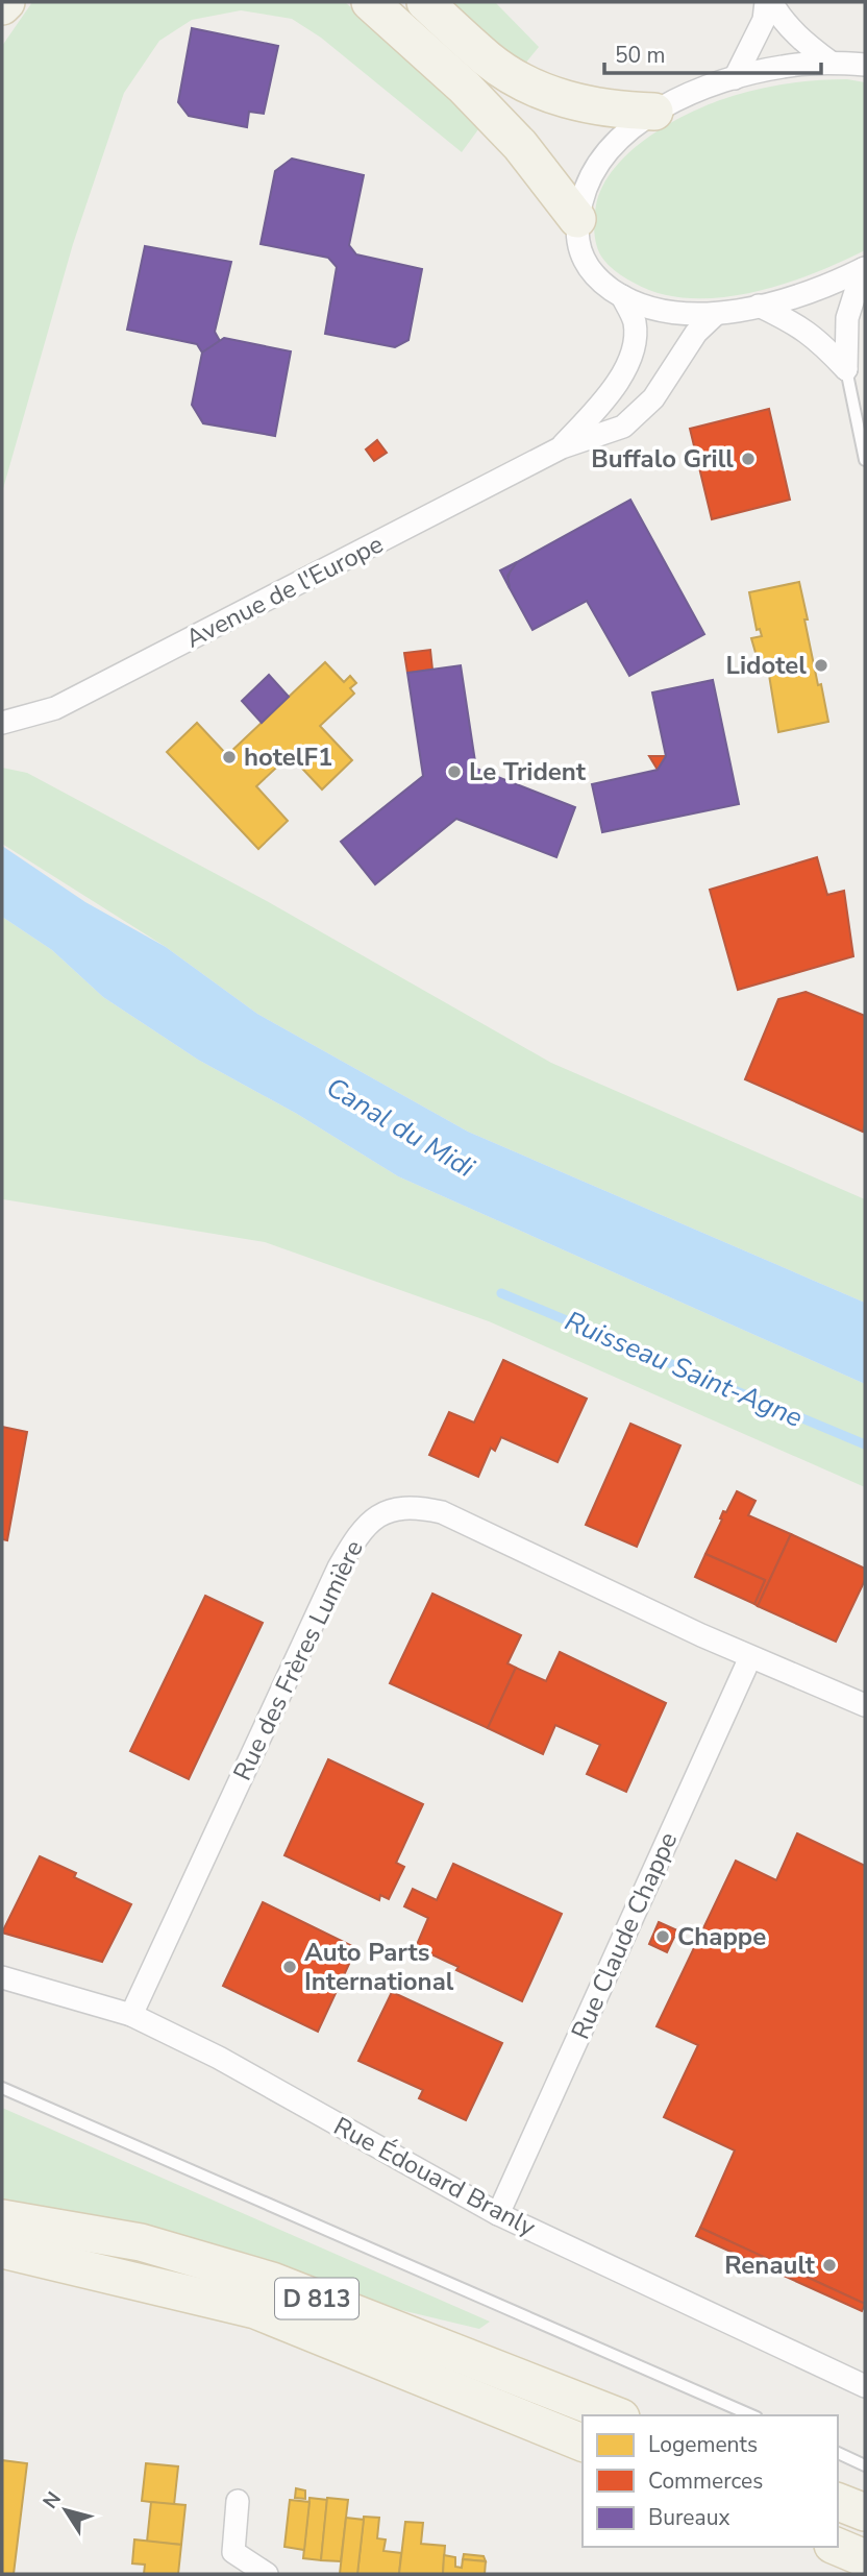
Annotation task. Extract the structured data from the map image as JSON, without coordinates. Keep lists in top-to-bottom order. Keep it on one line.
{"streets":{"main road":["D 813"],"street":["Avenue de l'Europe","Rue des Frères Lumière","Rue Claude Chappe","Rue Édouard Branly"]},"crossings":[["Rue des Frères Lumière","Rue Claude Chappe"],["Rue des Frères Lumière","Rue Édouard Branly"],["Rue Claude Chappe","Rue Édouard Branly"]],"water":["Canal du Midi","Ruisseau Saint-Agne"],"places":["Buffalo Grill","Lidotel","hotelF1","Le Trident","Chappe","Auto Parts International","Renault"],"legend":["Logements","Commerces","Bureaux"],"scale_bar":"50 m","north":"top left"}
